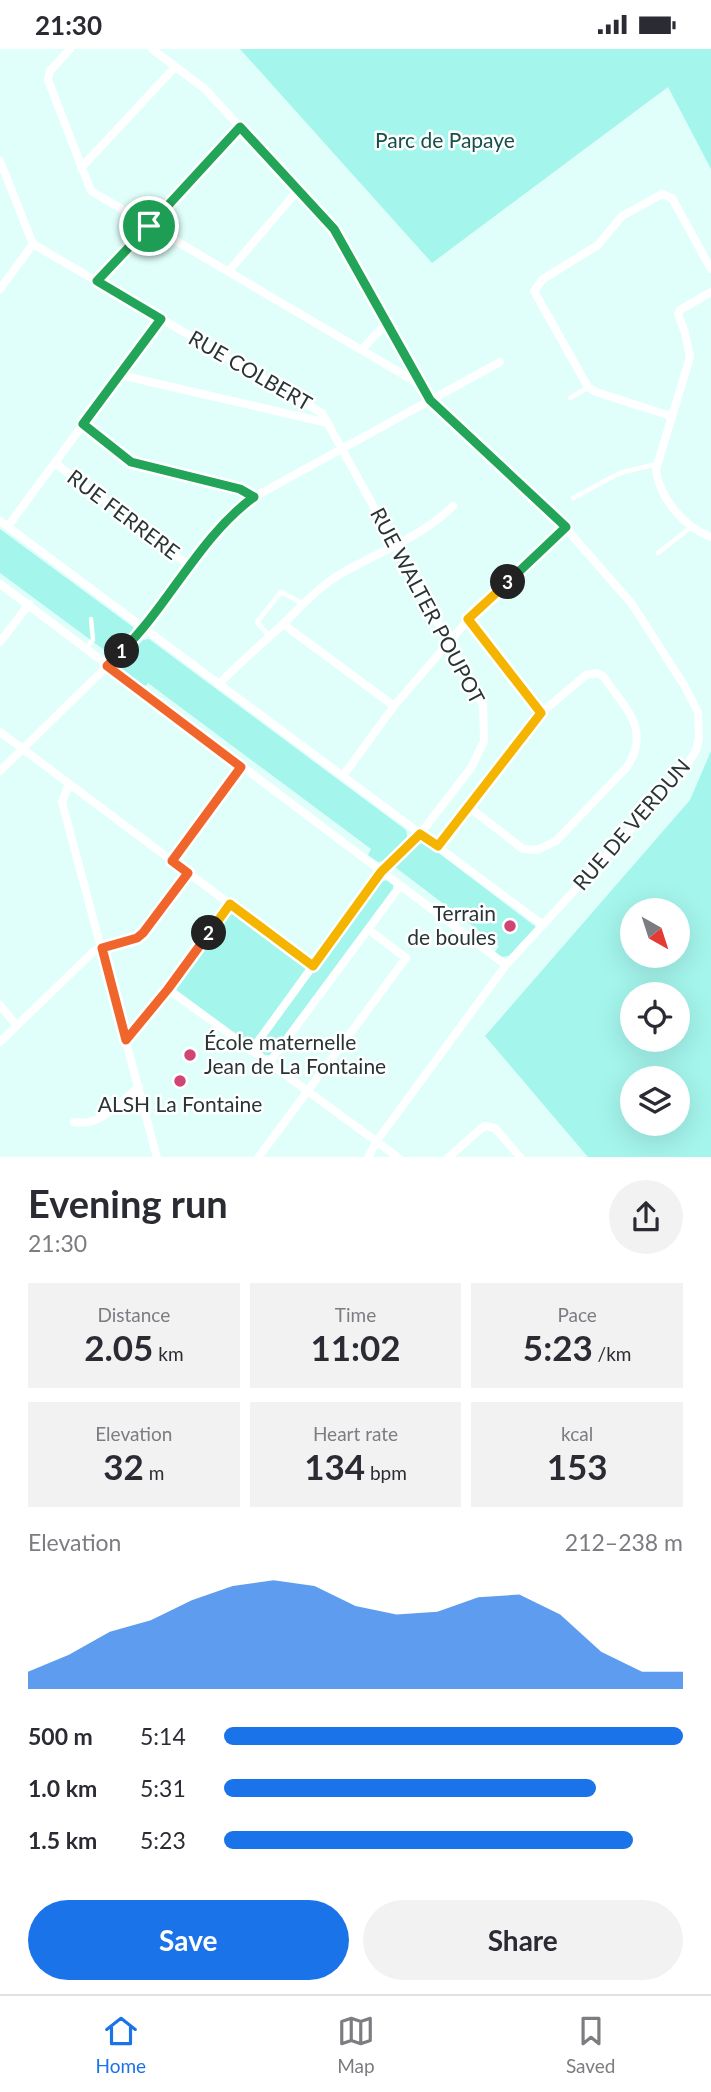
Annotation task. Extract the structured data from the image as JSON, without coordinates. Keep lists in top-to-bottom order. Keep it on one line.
{"streets":{"street":["RUE COLBERT","RUE FERRERE","RUE WALTER POUPOT","RUE DE VERDUN"]},"crossings":[["RUE COLBERT","RUE WALTER POUPOT"]],"parks":["Parc de Papaye"],"places":["Terrain de boules","École maternelle Jean de La Fontaine","ALSH La Fontaine"],"north":"bottom right","page":{"status":"21:30","pins":["3","1","2"],"heading":["Evening run","21:30"],"stats":[["Distance","2.05 km"],["Time","11:02"],["Pace","5:23 /km"],["Elevation","32 m"],["Heart rate","134 bpm"],["kcal","153"]],"chart":["Elevation","212–238 m"],"list":[{"name":"500 m","note":"5:14"},{"name":"1.0 km","note":"5:31"},{"name":"1.5 km","note":"5:23"}],"buttons":["Save","Share"],"tabs":["Home","Map","Saved"]}}
